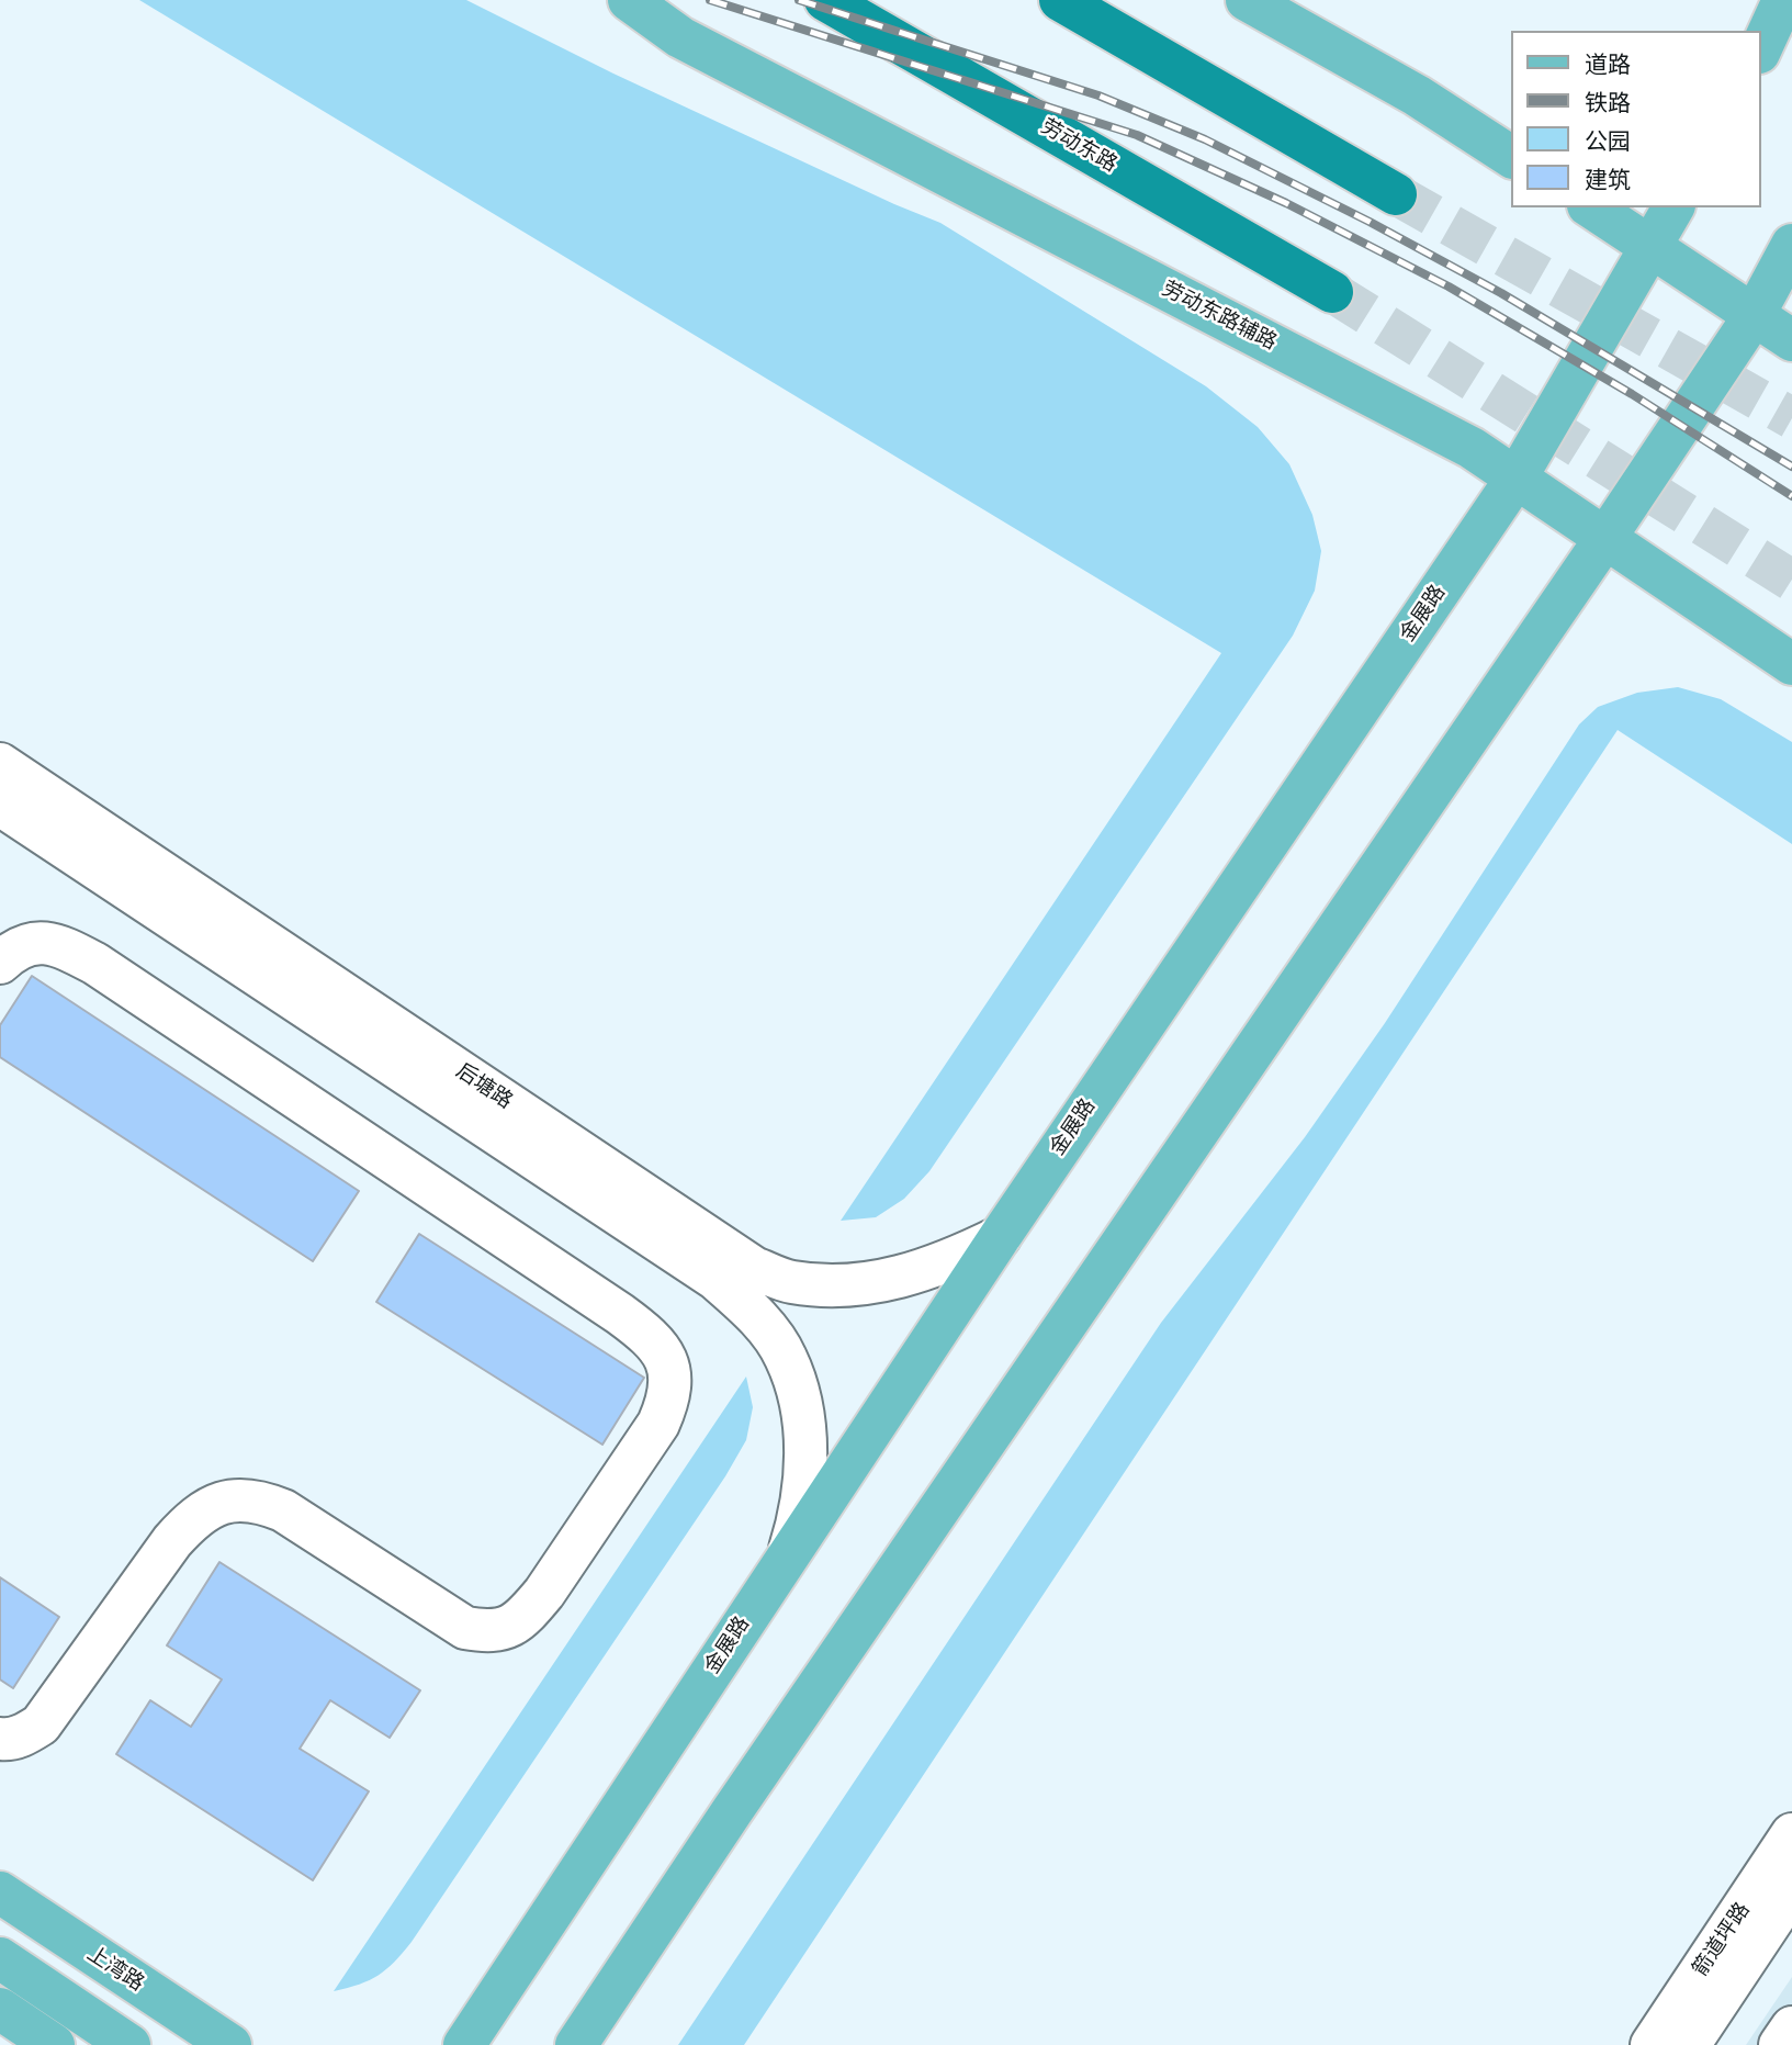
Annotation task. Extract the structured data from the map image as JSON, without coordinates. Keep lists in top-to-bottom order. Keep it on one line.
{"streets":{"highway":["劳动东路"],"main road":["劳动东路辅路","金展路","上湾路"],"street":["后塘路","箭道坪路"]},"crossings":[["劳动东路辅路","金展路"],["金展路","后塘路"]],"legend":["道路","铁路","公园","建筑"]}
